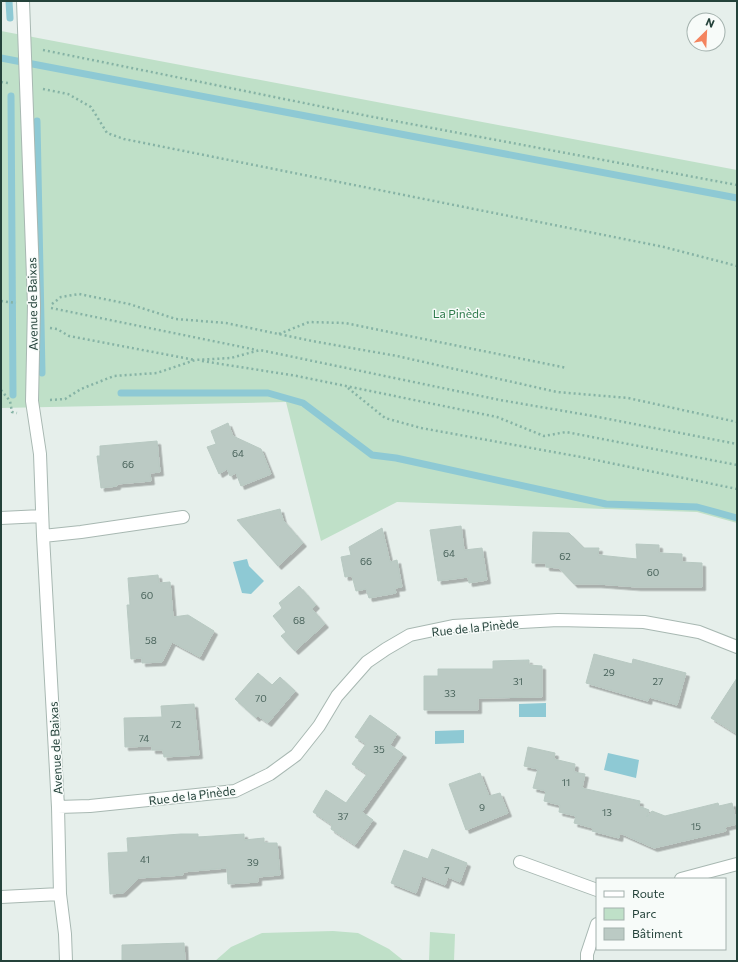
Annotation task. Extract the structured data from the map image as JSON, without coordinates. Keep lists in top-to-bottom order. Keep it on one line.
{"streets":{"street":["Avenue de Baixas","Rue de la Pinède"]},"crossings":[["Avenue de Baixas","Rue de la Pinède"]],"parks":["La Pinède"],"house_numbers":["64","66","64","62","66","60","60","68","58","29","31","27","33","70","72","74","35","11","9","13","37","15","41","39","7"],"legend":["Route","Parc","Bâtiment"],"north":"top right"}
